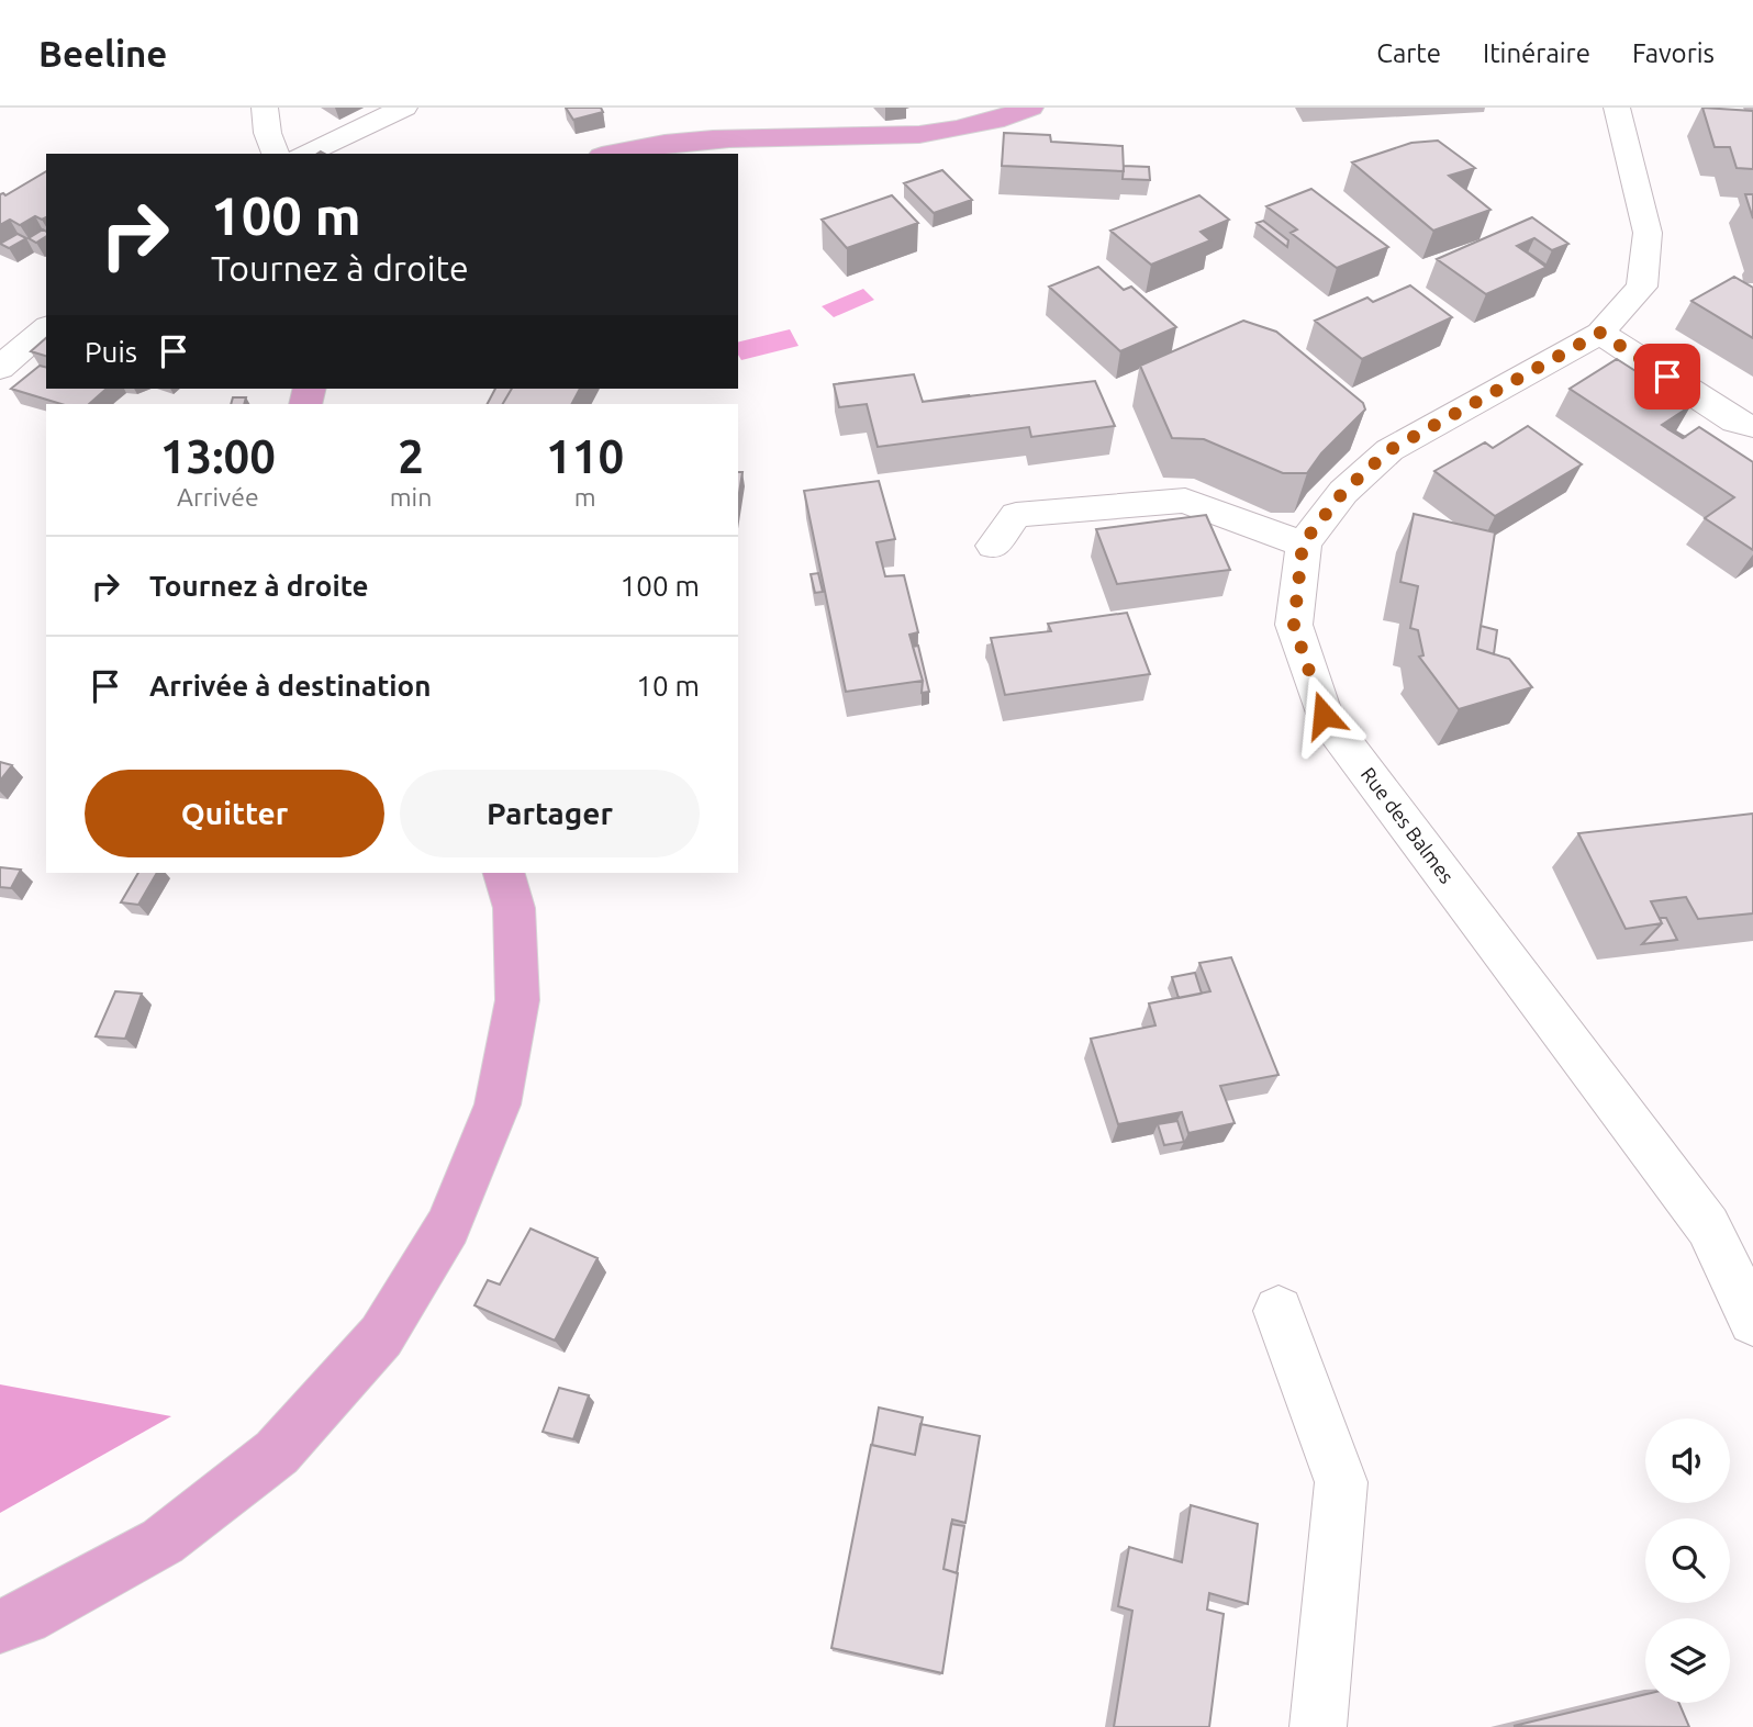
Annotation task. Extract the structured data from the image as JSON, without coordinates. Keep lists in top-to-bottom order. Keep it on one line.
{"streets":{"street":["Rue des Balmes"]},"page":{"header":"Beeline","nav":["Carte","Itinéraire","Favoris"],"turn":["100 m","Tournez à droite"],"then":"Puis","eta":["13:00","Arrivée","2","min","110","m"],"list":[{"name":"Tournez à droite","value":"100 m"},{"name":"Arrivée à destination","value":"10 m"}],"buttons":["Quitter","Partager"]}}
